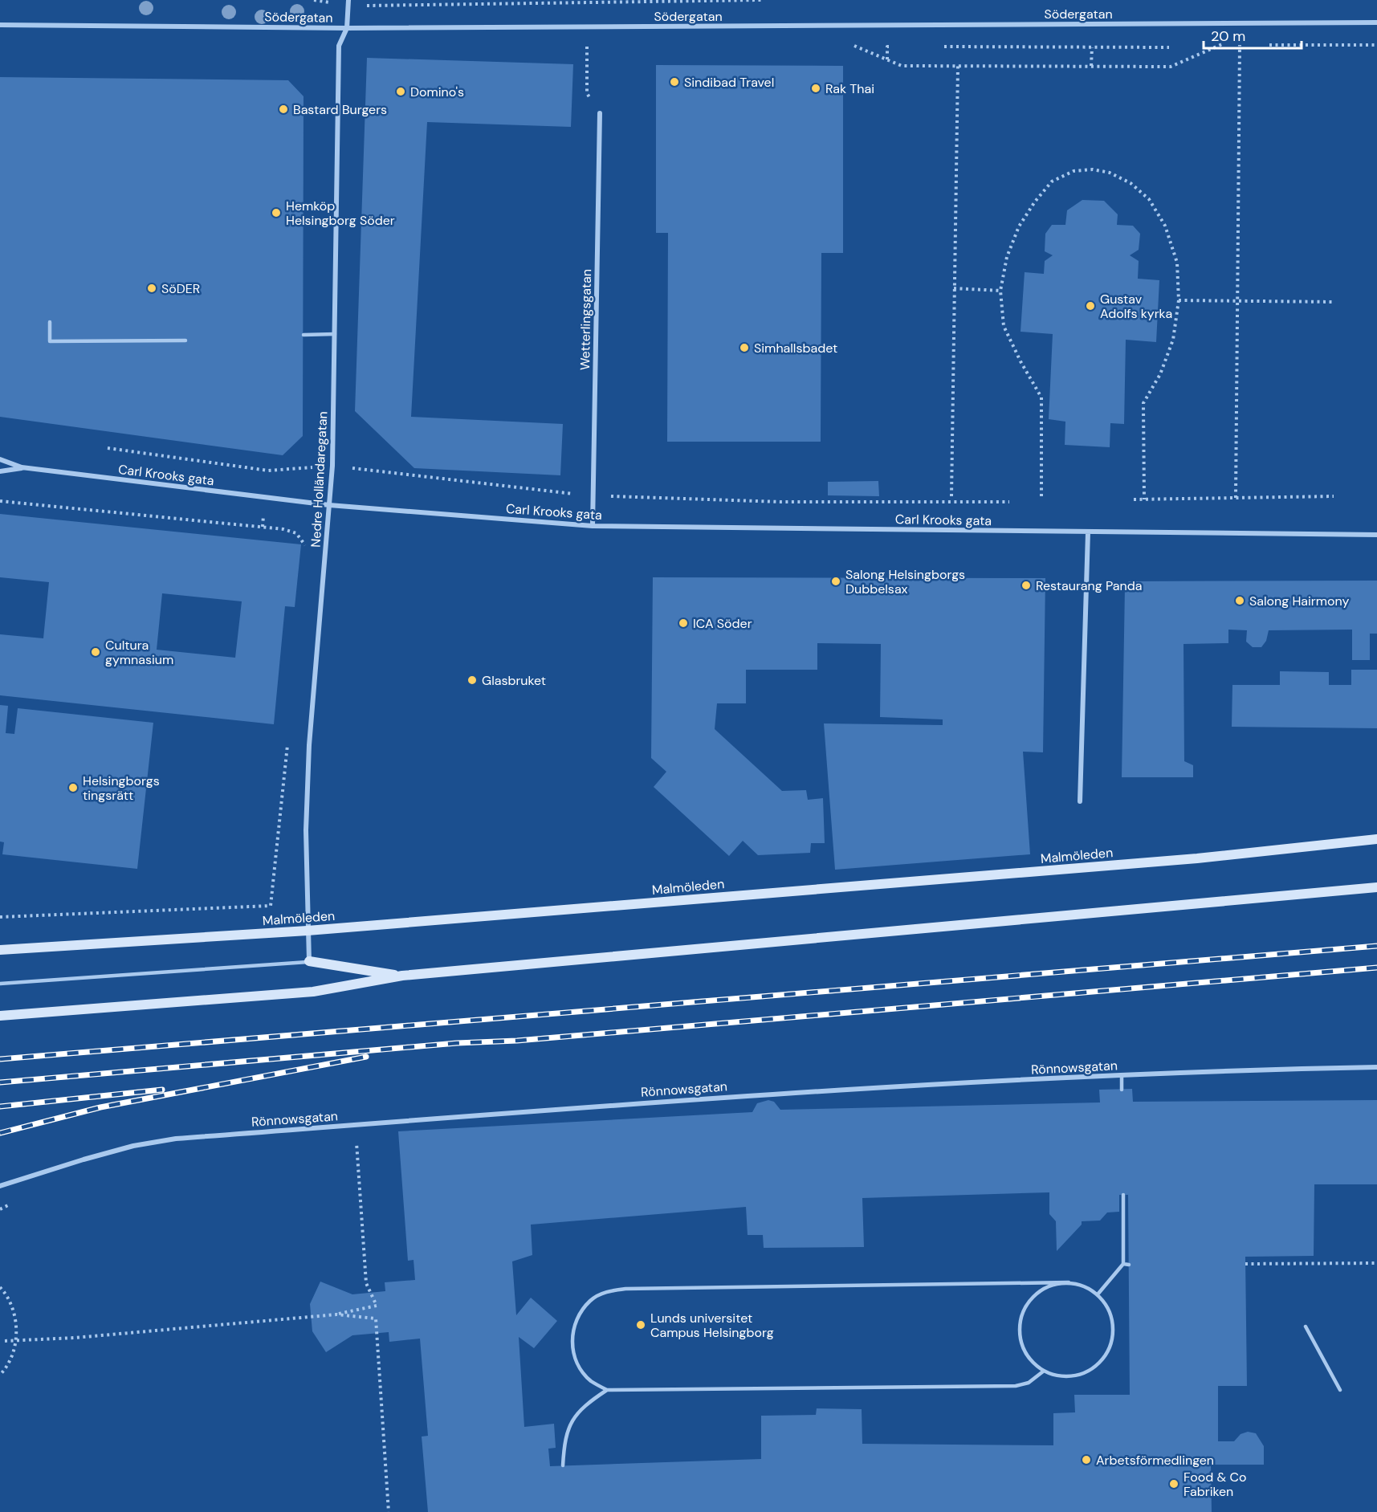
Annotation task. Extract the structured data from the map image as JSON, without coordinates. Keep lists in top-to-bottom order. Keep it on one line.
{"streets":{"main road":["Malmöleden"],"street":["Södergatan","Wetterlingsgatan","Carl Krooks gata","Nedre Holländaregatan","Rönnowsgatan"]},"crossings":[["Södergatan","Nedre Holländaregatan"],["Wetterlingsgatan","Carl Krooks gata"],["Carl Krooks gata","Nedre Holländaregatan"],["Nedre Holländaregatan","Malmöleden"]],"places":["Sindibad Travel","Rak Thai","Domino's","Bastard Burgers","Hemköp Helsingborg Söder","SöDER","Gustav Adolfs kyrka","Simhallsbadet","Salong Helsingborgs Dubbelsax","Restaurang Panda","Salong Hairmony","ICA Söder","Cultura gymnasium","Glasbruket","Helsingborgs tingsrätt","Lunds universitet Campus Helsingborg","Arbetsförmedlingen","Food & Co Fabriken"],"scale_bar":"20 m"}
